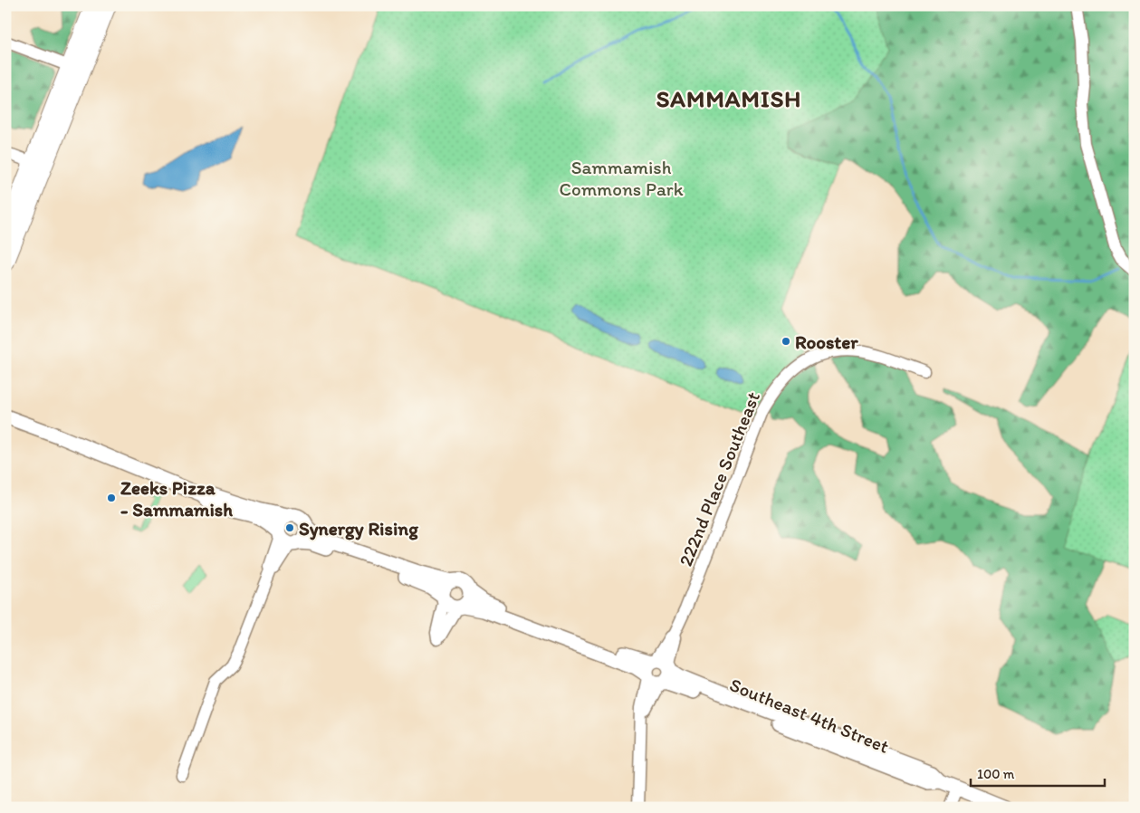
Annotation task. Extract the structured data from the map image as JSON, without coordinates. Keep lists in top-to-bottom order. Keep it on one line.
{"streets":{"street":["222nd Place Southeast","Southeast 4th Street"]},"crossings":[["222nd Place Southeast","Southeast 4th Street"]],"districts":["SAMMAMISH"],"parks":["Sammamish Commons Park"],"places":["Rooster","Zeeks Pizza - Sammamish","Synergy Rising"],"scale_bar":"100 m"}
